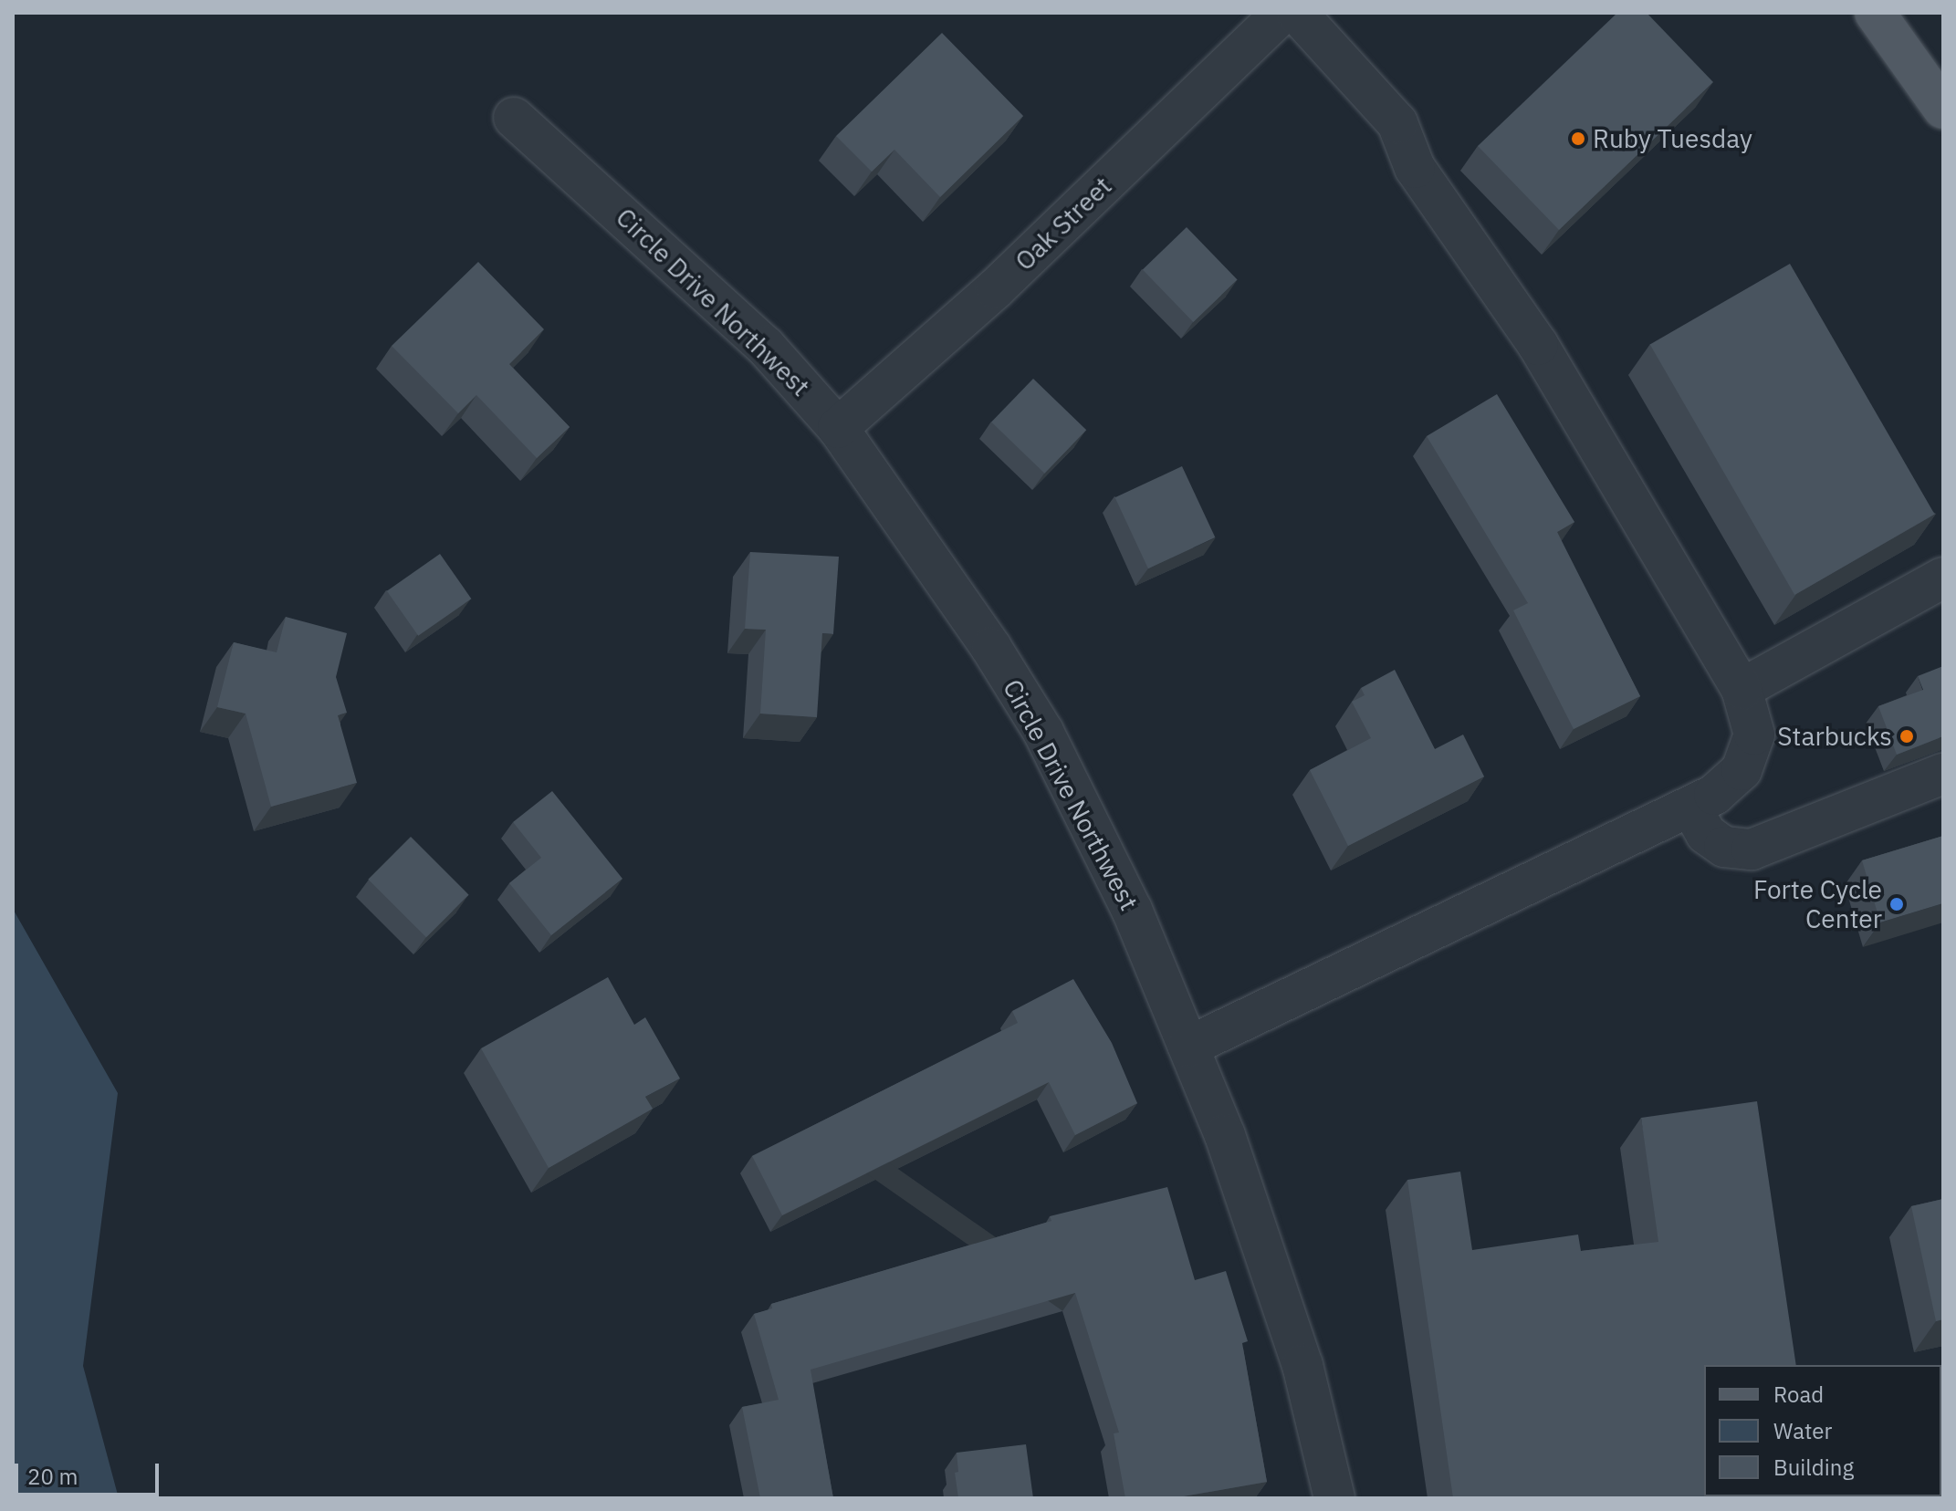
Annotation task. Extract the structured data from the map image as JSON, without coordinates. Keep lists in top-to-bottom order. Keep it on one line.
{"streets":{"street":["Oak Street","Circle Drive Northwest"]},"crossings":[["Oak Street","Circle Drive Northwest"]],"places":["Ruby Tuesday","Starbucks","Forte Cycle Center"],"legend":["Road","Water","Building"],"scale_bar":"20 m"}
